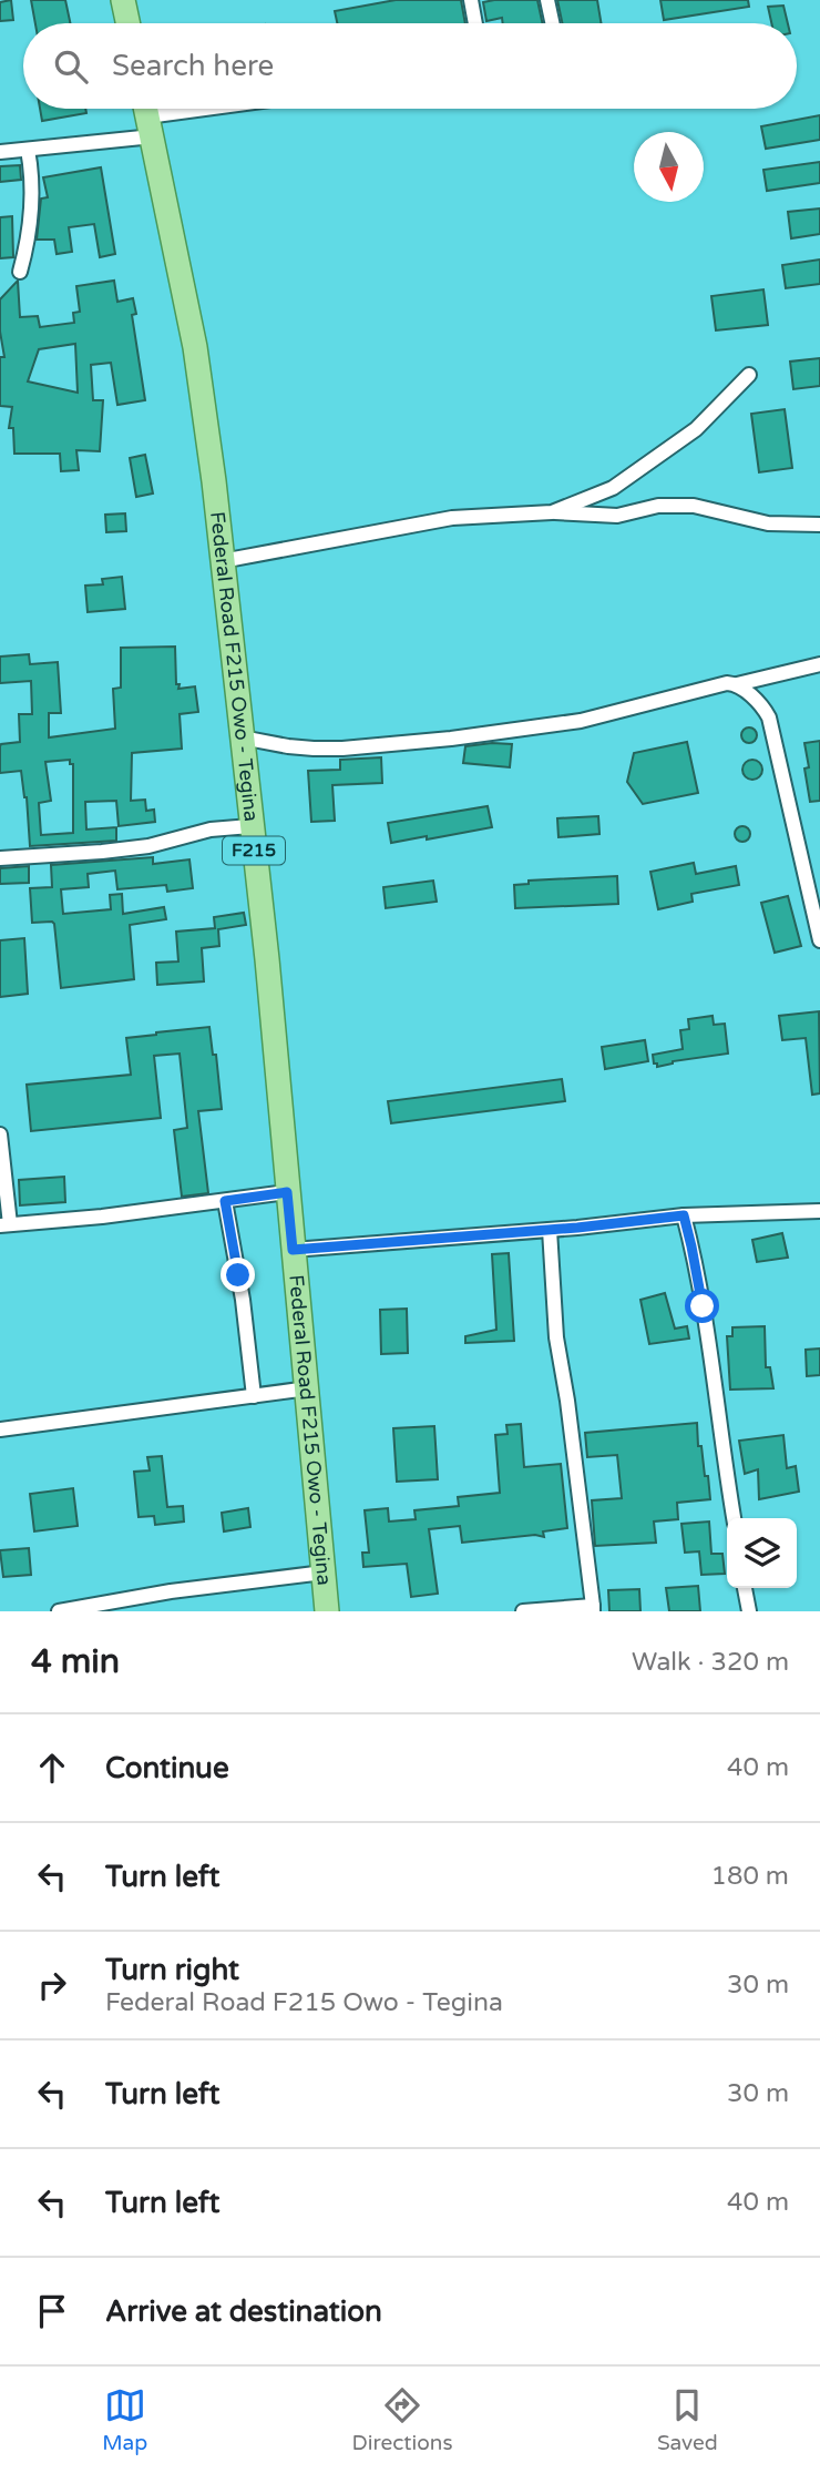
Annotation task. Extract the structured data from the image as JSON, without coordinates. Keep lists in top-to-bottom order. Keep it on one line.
{"streets":{"main road":["Federal Road F215 Owo - Tegina","F215"]},"north":"bottom","page":{"search":"Search here","heading":["4 min","Walk · 320 m"],"list":[["Continue","40 m"],["Turn left","180 m"],["Turn right","Federal Road F215 Owo - Tegina","30 m"],["Turn left","30 m"],["Turn left","40 m"],"Arrive at destination"],"nav":["Map","Directions","Saved"]}}
